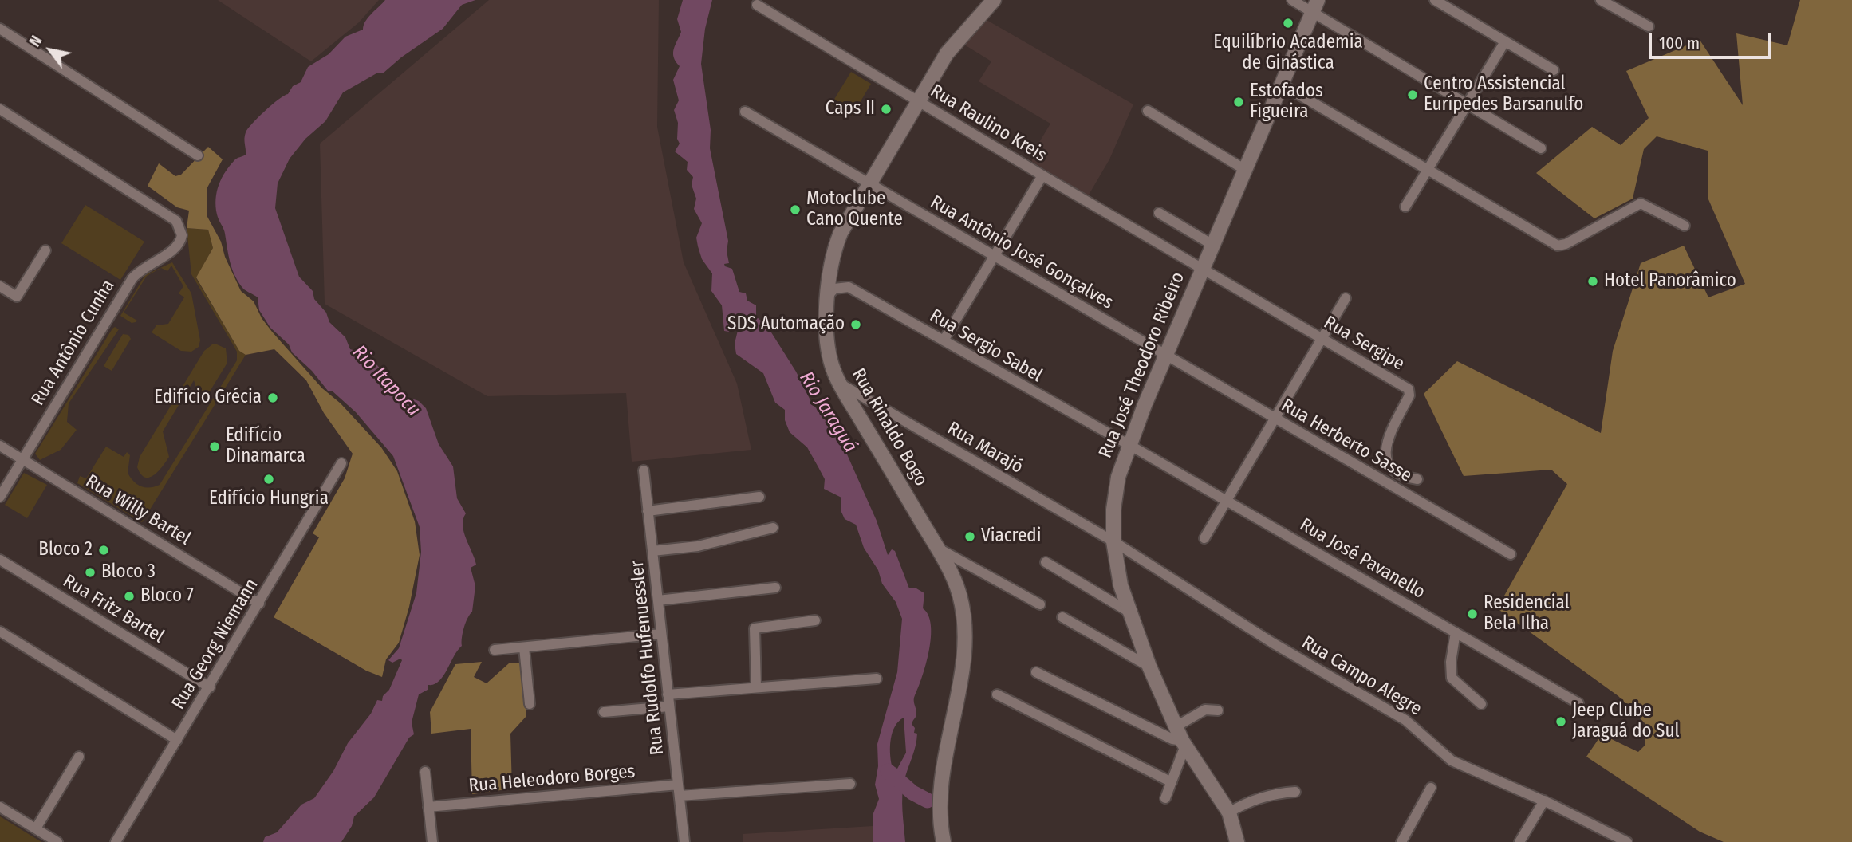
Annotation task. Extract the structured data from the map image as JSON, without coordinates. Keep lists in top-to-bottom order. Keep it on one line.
{"streets":{"main road":["Rua José Theodoro Ribeiro","Rua Rinaldo Bogo"],"street":["Rua Raulino Kreis","Rua Antônio José Gonçalves","Rua Antônio Cunha","Rua Sergipe","Rua Sergio Sabel","Rua Herberto Sasse","Rua Marajó","Rua Willy Bartel","Rua José Pavanello","Rua Fritz Bartel","Rua Georg Niemann","Rua Rudolfo Hufenuessler","Rua Campo Alegre","Rua Heleodoro Borges"]},"crossings":[["Rua Raulino Kreis","Rua Sergipe"],["Rua Raulino Kreis","Rua José Theodoro Ribeiro"],["Rua Raulino Kreis","Rua Rinaldo Bogo"],["Rua Antônio José Gonçalves","Rua José Theodoro Ribeiro"],["Rua Antônio José Gonçalves","Rua Rinaldo Bogo"],["Rua Antônio José Gonçalves","Rua Herberto Sasse"],["Rua Antônio Cunha","Rua Willy Bartel"],["Rua Sergipe","Rua José Theodoro Ribeiro"],["Rua Sergio Sabel","Rua José Theodoro Ribeiro"],["Rua Sergio Sabel","Rua Rinaldo Bogo"],["Rua Sergio Sabel","Rua José Pavanello"],["Rua José Theodoro Ribeiro","Rua Herberto Sasse"],["Rua José Theodoro Ribeiro","Rua Marajó"],["Rua José Theodoro Ribeiro","Rua José Pavanello"],["Rua José Theodoro Ribeiro","Rua Campo Alegre"],["Rua Rinaldo Bogo","Rua Marajó"],["Rua Marajó","Rua Campo Alegre"],["Rua Willy Bartel","Rua Georg Niemann"],["Rua Fritz Bartel","Rua Georg Niemann"],["Rua Rudolfo Hufenuessler","Rua Heleodoro Borges"]],"water":["Rio Itapocu","Rio Jaraguá"],"places":["Equilíbrio Academia de Ginástica","Centro Assistencial Eurípedes Barsanulfo","Estofados Figueira","Caps II","Motoclube Cano Quente","Hotel Panorâmico","SDS Automação","Edifício Grécia","Edifício Dinamarca","Edifício Hungria","Viacredi","Bloco 2","Bloco 3","Bloco 7","Residencial Bela Ilha","Jeep Clube Jaraguá do Sul"],"scale_bar":"100 m","north":"top left"}
